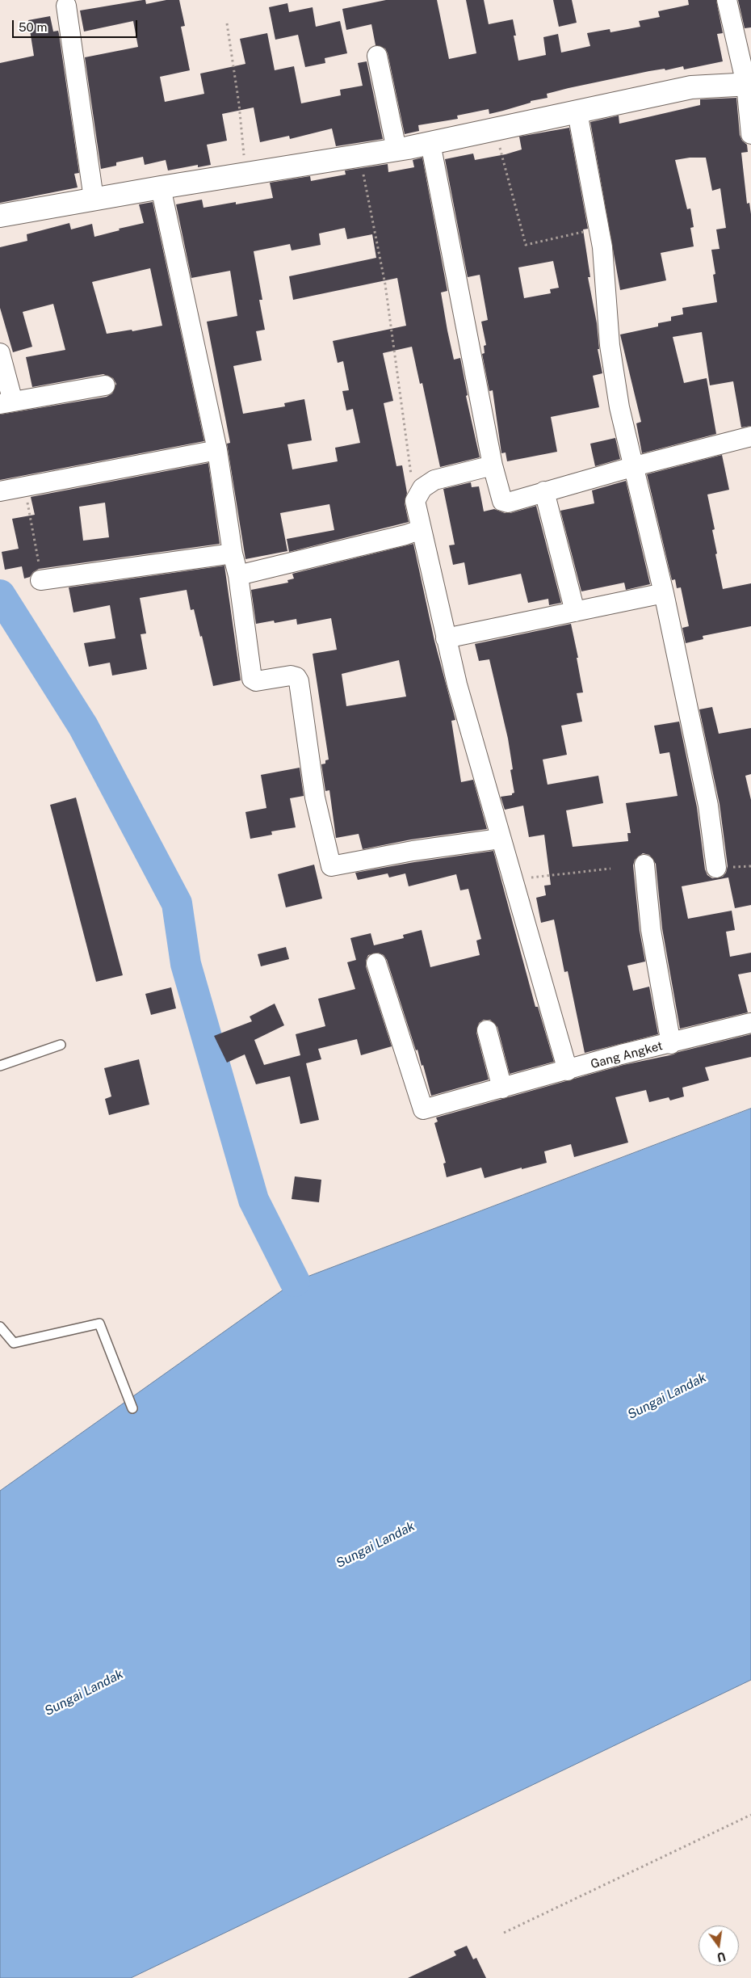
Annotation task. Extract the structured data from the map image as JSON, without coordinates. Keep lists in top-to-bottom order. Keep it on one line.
{"streets":{"street":["Gang Angket"]},"water":["Sungai Landak"],"scale_bar":"50 m","north":"bottom"}
